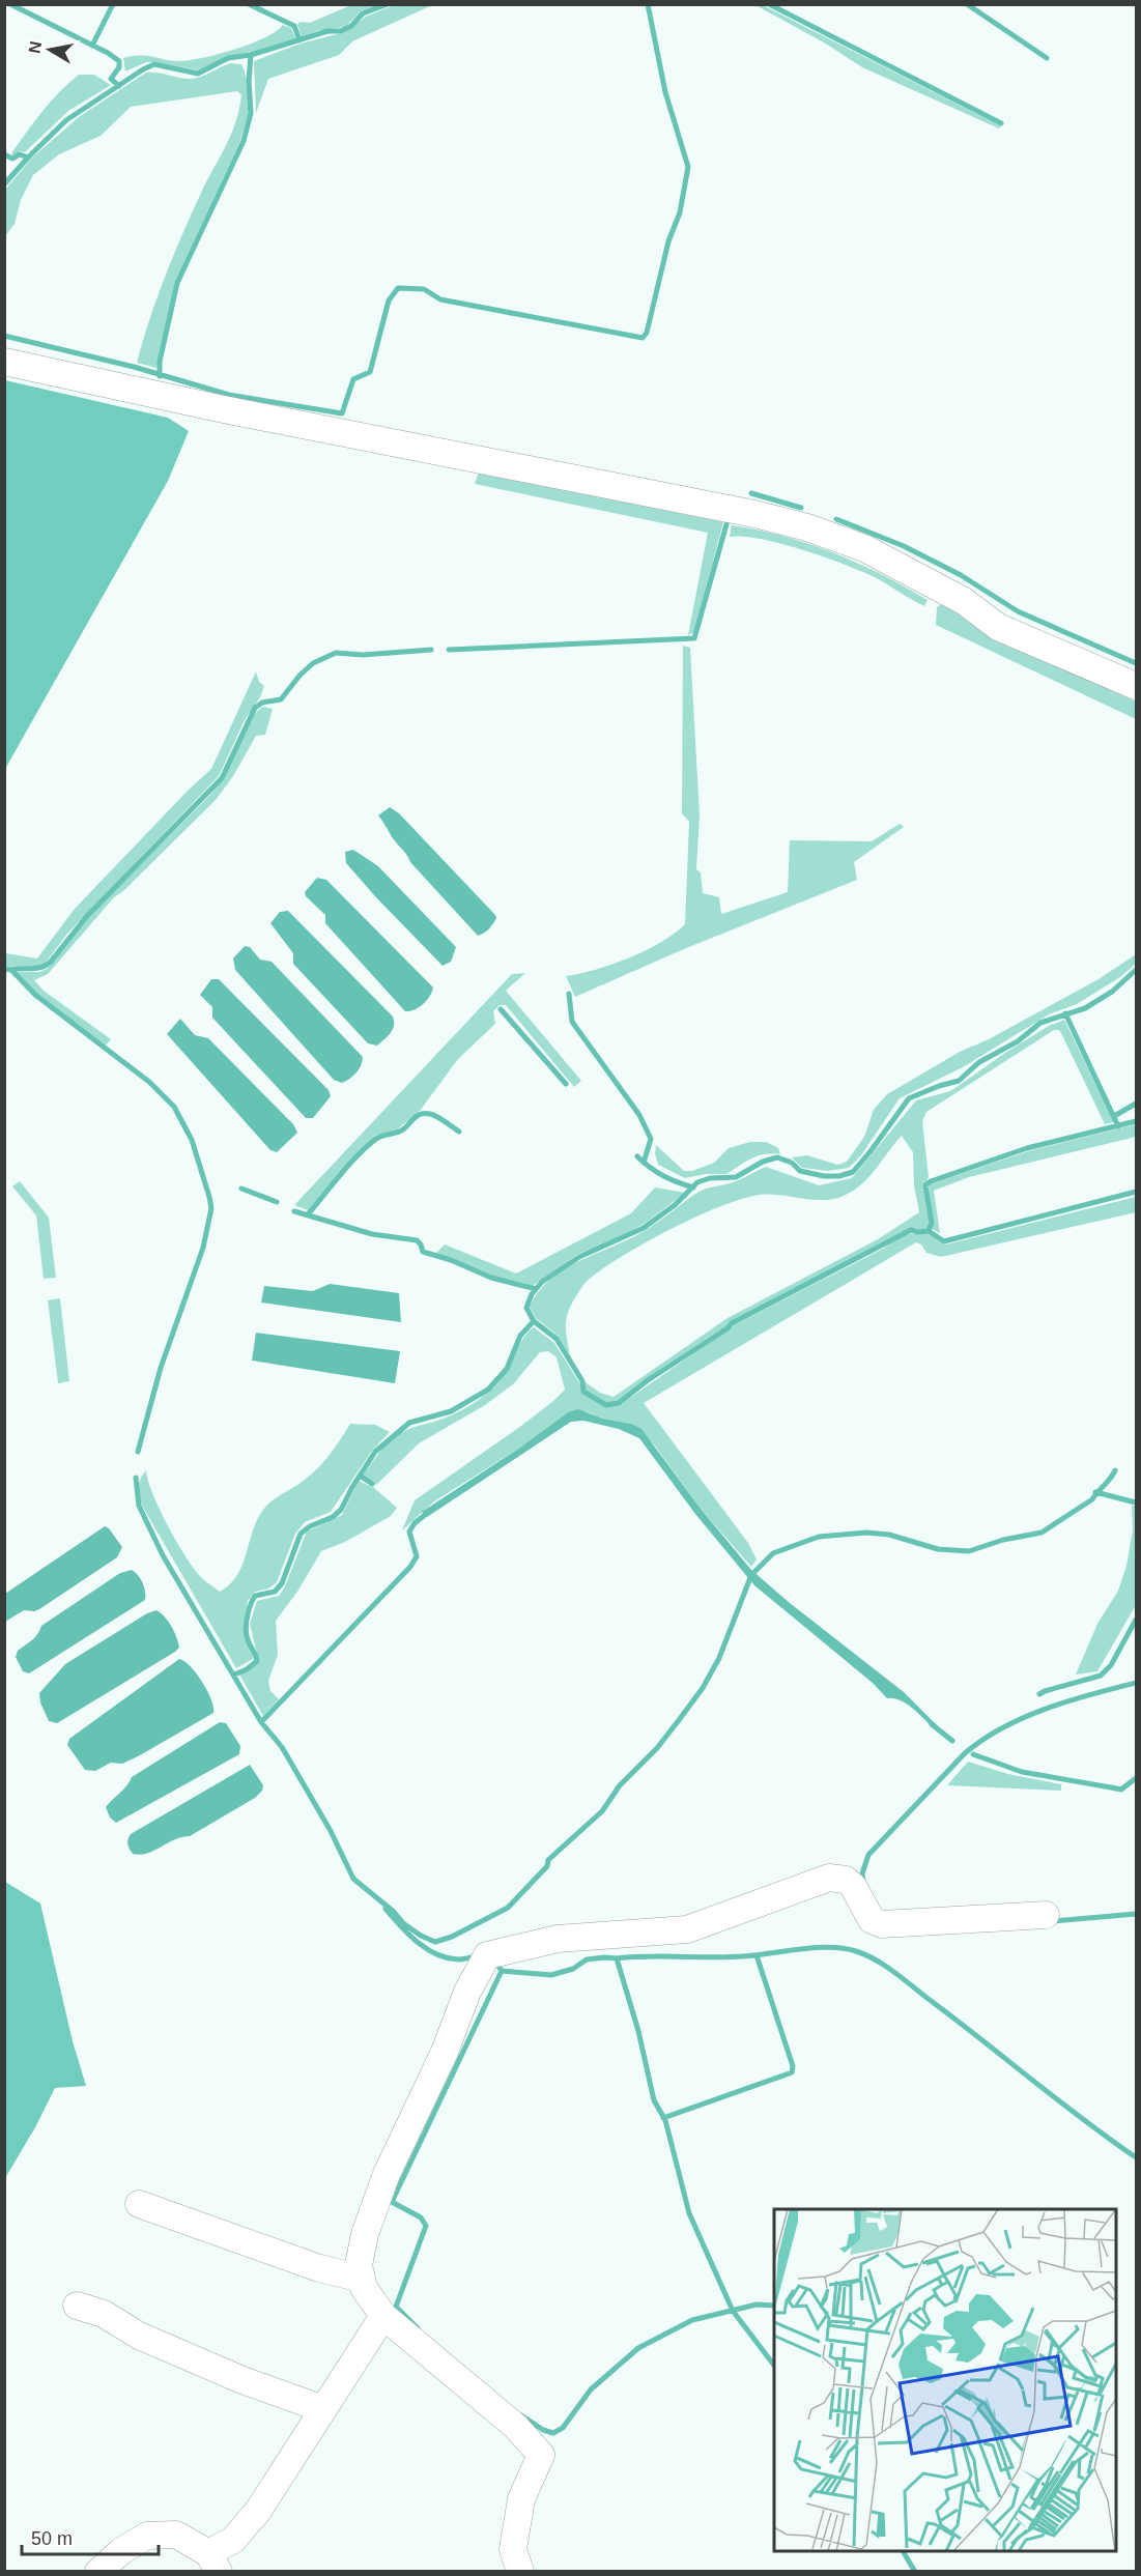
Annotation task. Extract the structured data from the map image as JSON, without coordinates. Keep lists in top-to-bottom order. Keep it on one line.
{"scale_bar":"50 m","north":"left"}
